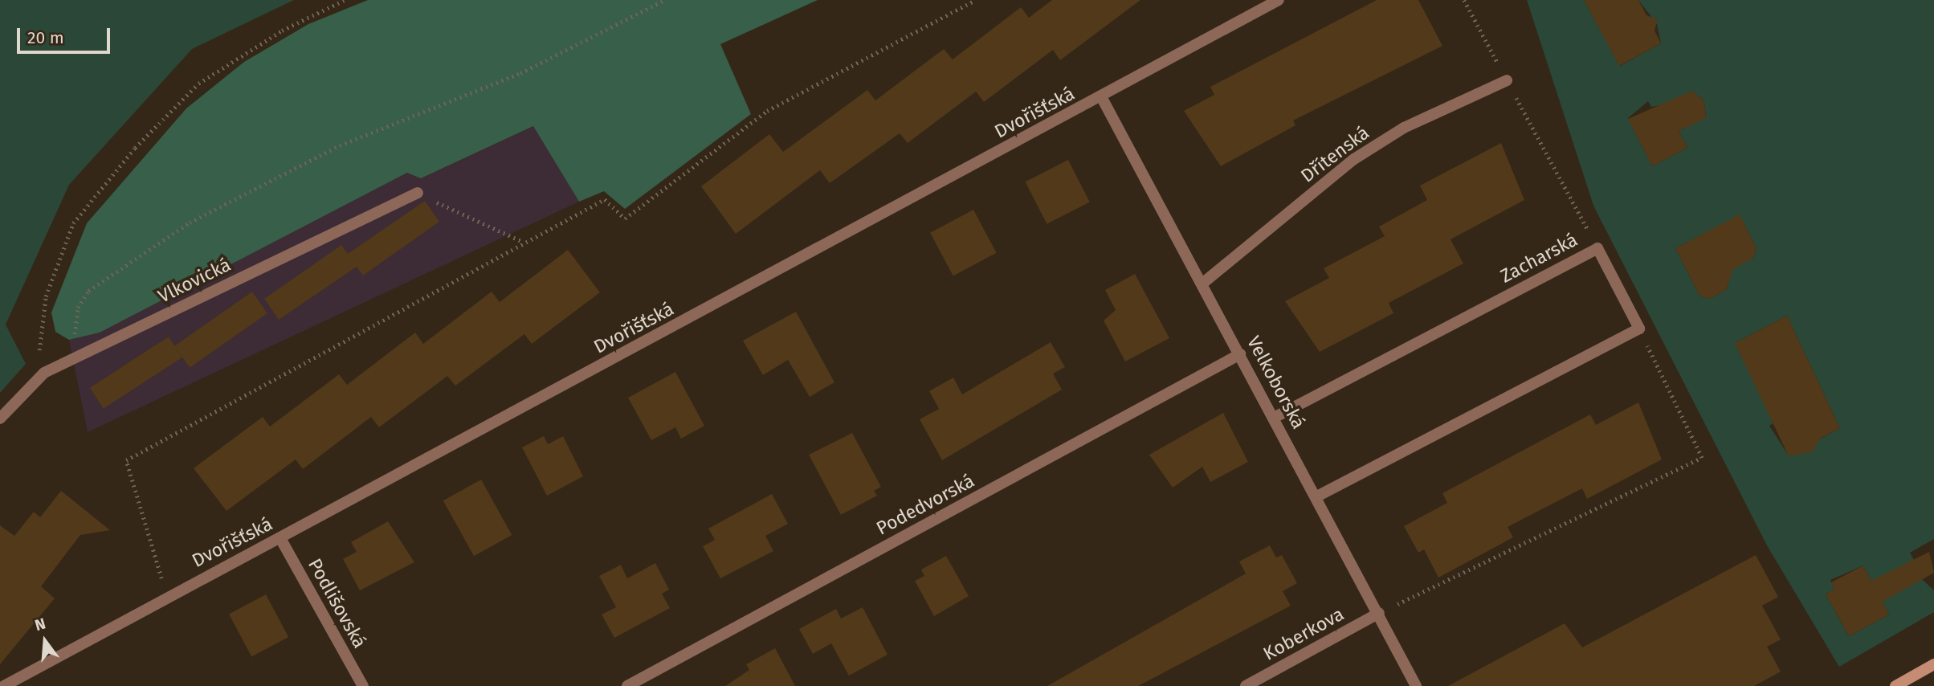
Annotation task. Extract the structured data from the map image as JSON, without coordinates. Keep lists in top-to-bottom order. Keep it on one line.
{"streets":{"street":["Dvořišťská","Dřítenská","Zacharská","Vlkovická","Velkoborská","Podedvorská","Podlišovská","Koberkova"]},"crossings":[["Dvořišťská","Velkoborská"],["Dvořišťská","Podlišovská"],["Dřítenská","Velkoborská"],["Zacharská","Velkoborská"],["Velkoborská","Podedvorská"],["Velkoborská","Koberkova"]],"scale_bar":"20 m","north":"top"}
